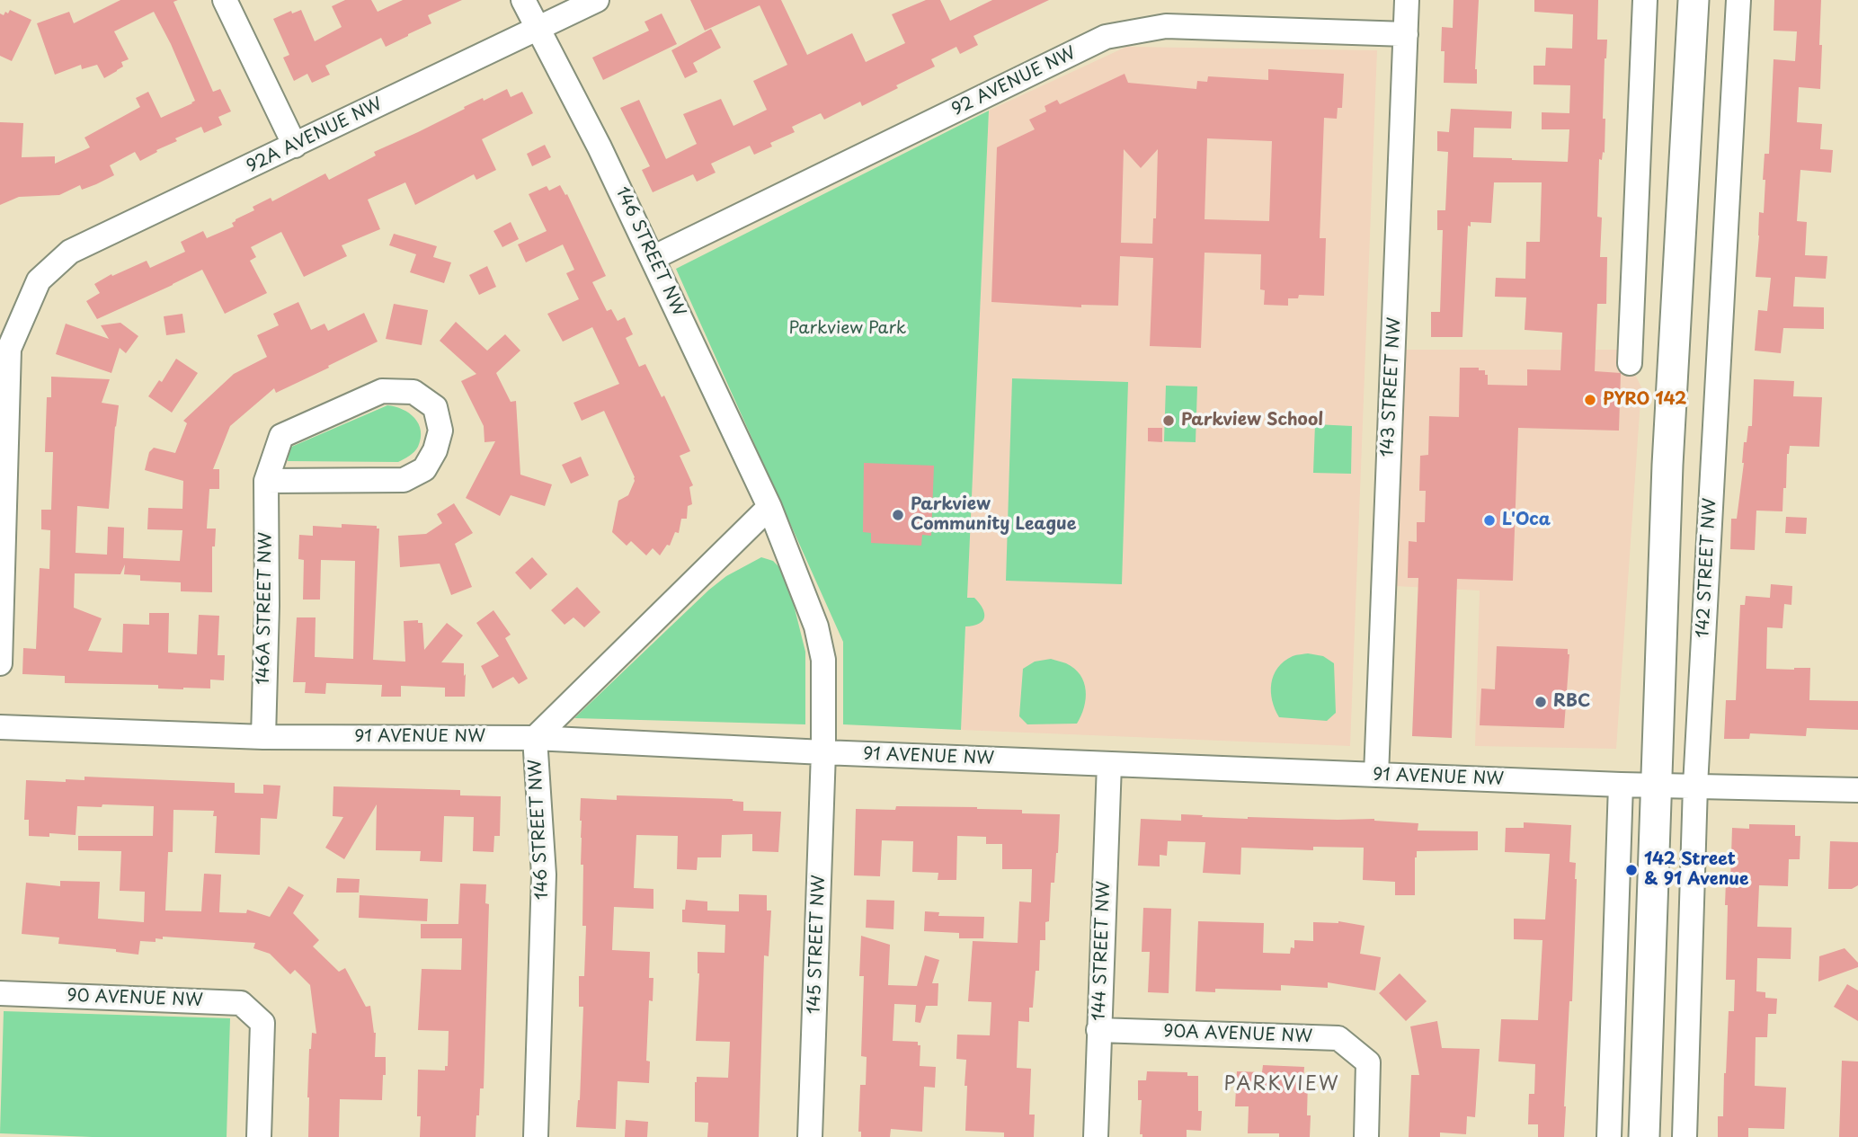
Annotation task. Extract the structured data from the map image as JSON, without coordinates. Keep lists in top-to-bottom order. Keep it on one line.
{"streets":{"street":["92 AVENUE NW","92A AVENUE NW","146 STREET NW","143 STREET NW","142 STREET NW","146A STREET NW","91 AVENUE NW","145 STREET NW","144 STREET NW","90 AVENUE NW","90A AVENUE NW"]},"crossings":[["92 AVENUE NW","146 STREET NW"],["92 AVENUE NW","143 STREET NW"],["92A AVENUE NW","146 STREET NW"],["146 STREET NW","91 AVENUE NW"],["146 STREET NW","145 STREET NW"],["143 STREET NW","91 AVENUE NW"],["142 STREET NW","91 AVENUE NW"],["146A STREET NW","91 AVENUE NW"],["91 AVENUE NW","145 STREET NW"],["91 AVENUE NW","144 STREET NW"],["144 STREET NW","90A AVENUE NW"]],"districts":["PARKVIEW"],"parks":["Parkview Park"],"places":["PYRO 142","Parkview School","Parkview Community League","L'Oca","RBC","142 Street & 91 Avenue"]}
